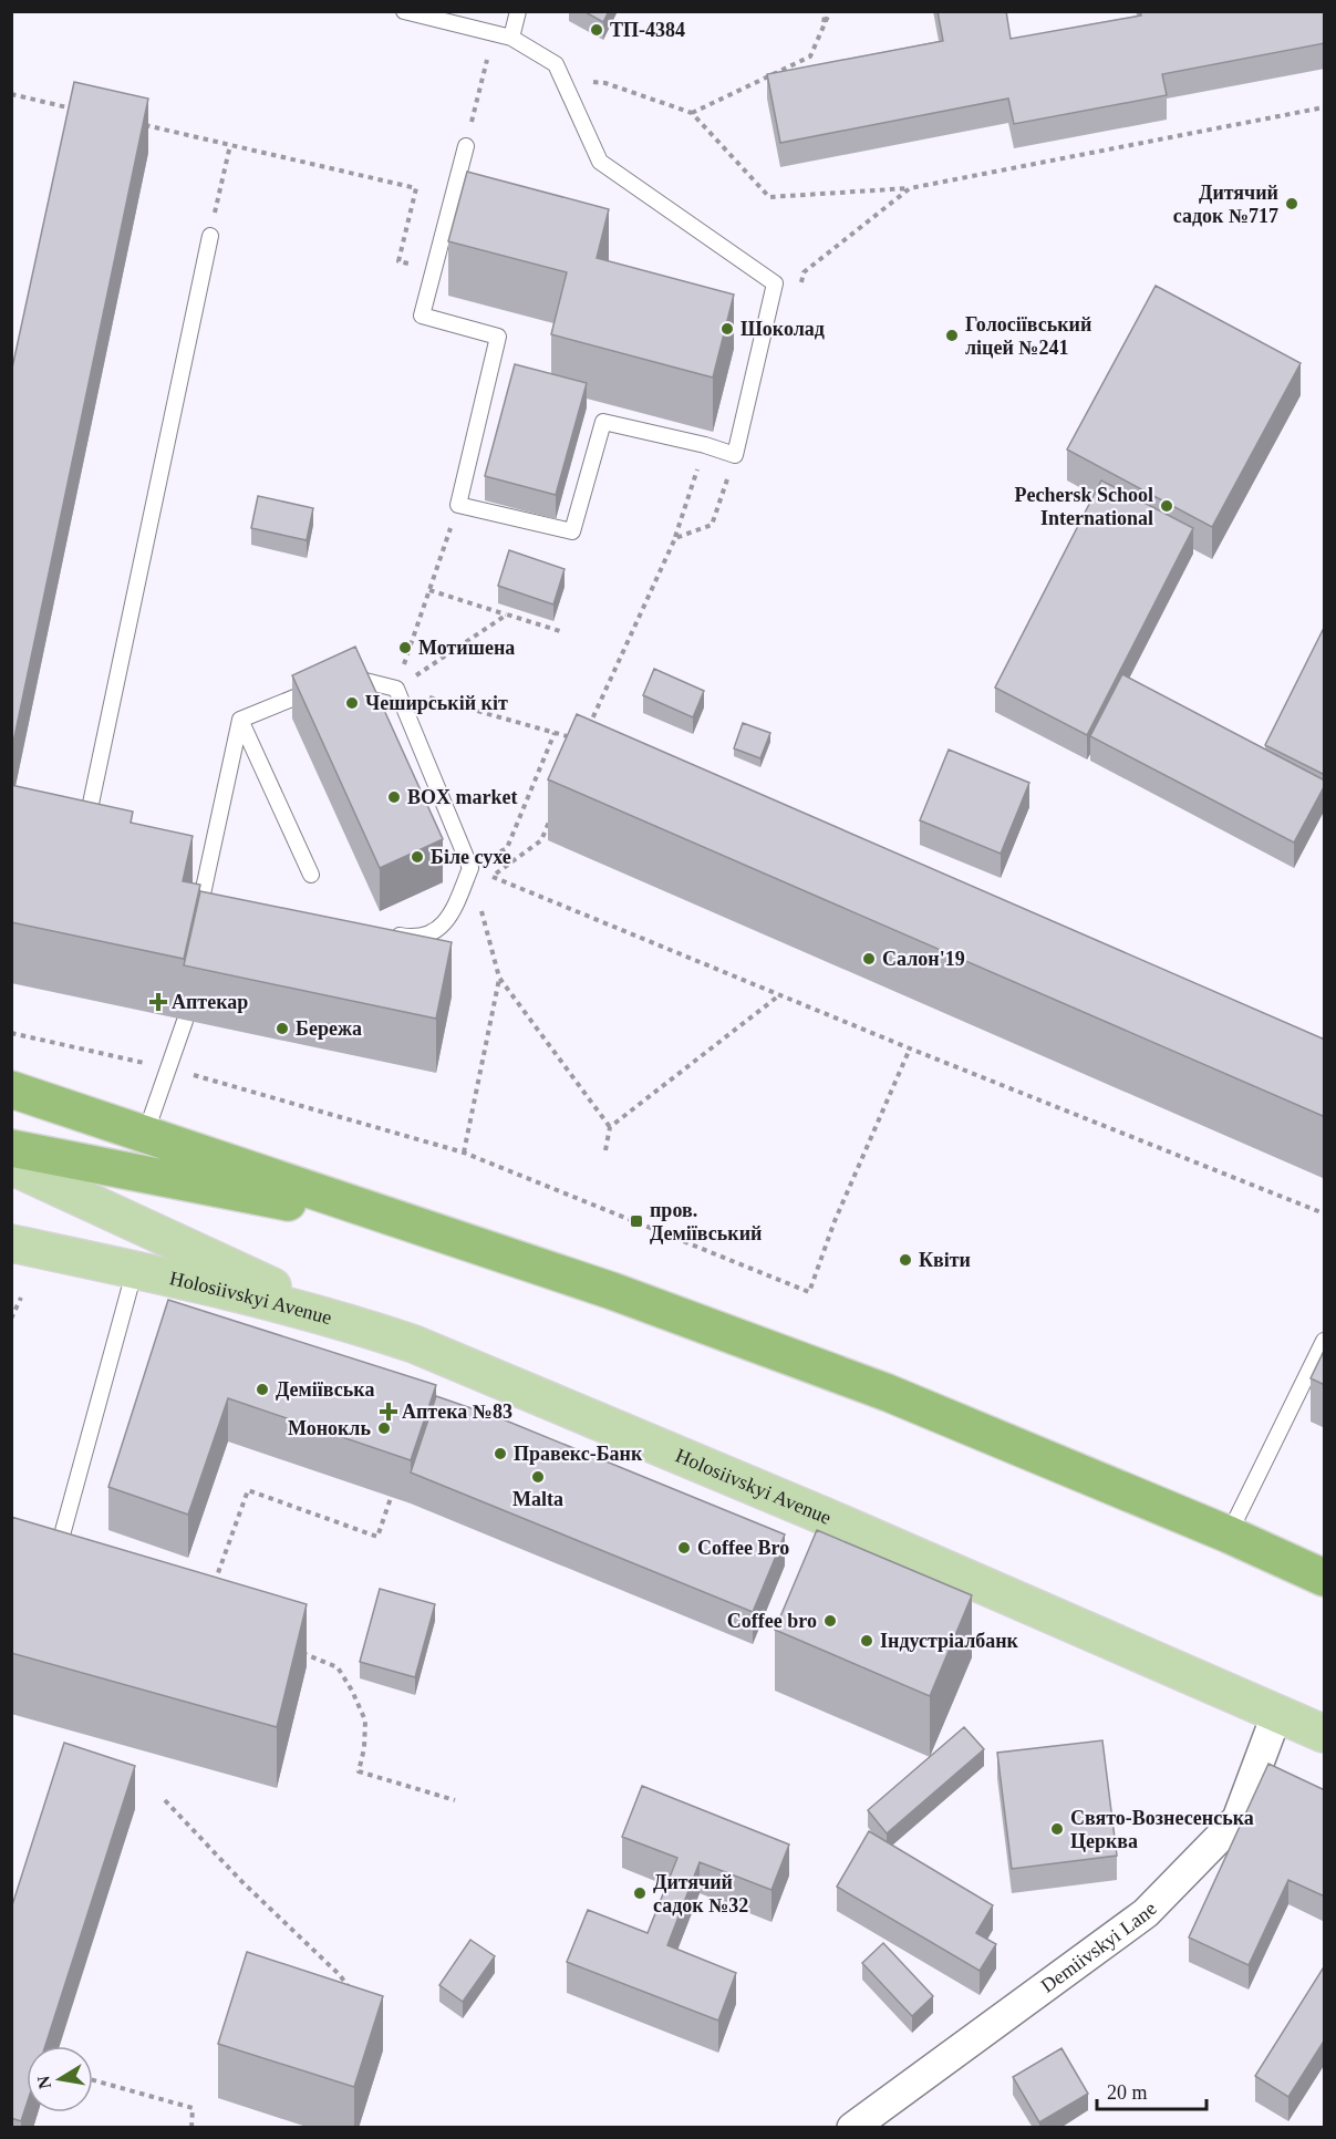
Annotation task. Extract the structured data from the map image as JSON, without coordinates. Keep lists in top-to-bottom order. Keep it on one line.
{"streets":{"main road":["Holosiivskyi Avenue"],"street":["Demiivskyi Lane"]},"crossings":[["Holosiivskyi Avenue","Demiivskyi Lane"]],"places":{"other":["ТП-4384","Дитячий садок №717","Шоколад","Голосіївський ліцей №241","Pechersk School International","Мотишена","Чеширській кіт","BOX market","Біле сухе","Салон'19","Бережа","Квіти","Деміївська","Монокль","Правекс-Банк","Malta","Coffee Bro","Coffee bro","Індустріалбанк","Свято-Вознесенська Церква","Дитячий садок №32"],"health":["Аптекар","Аптека №83"],"transit":["пров. Деміївський"]},"scale_bar":"20 m","north":"left"}
